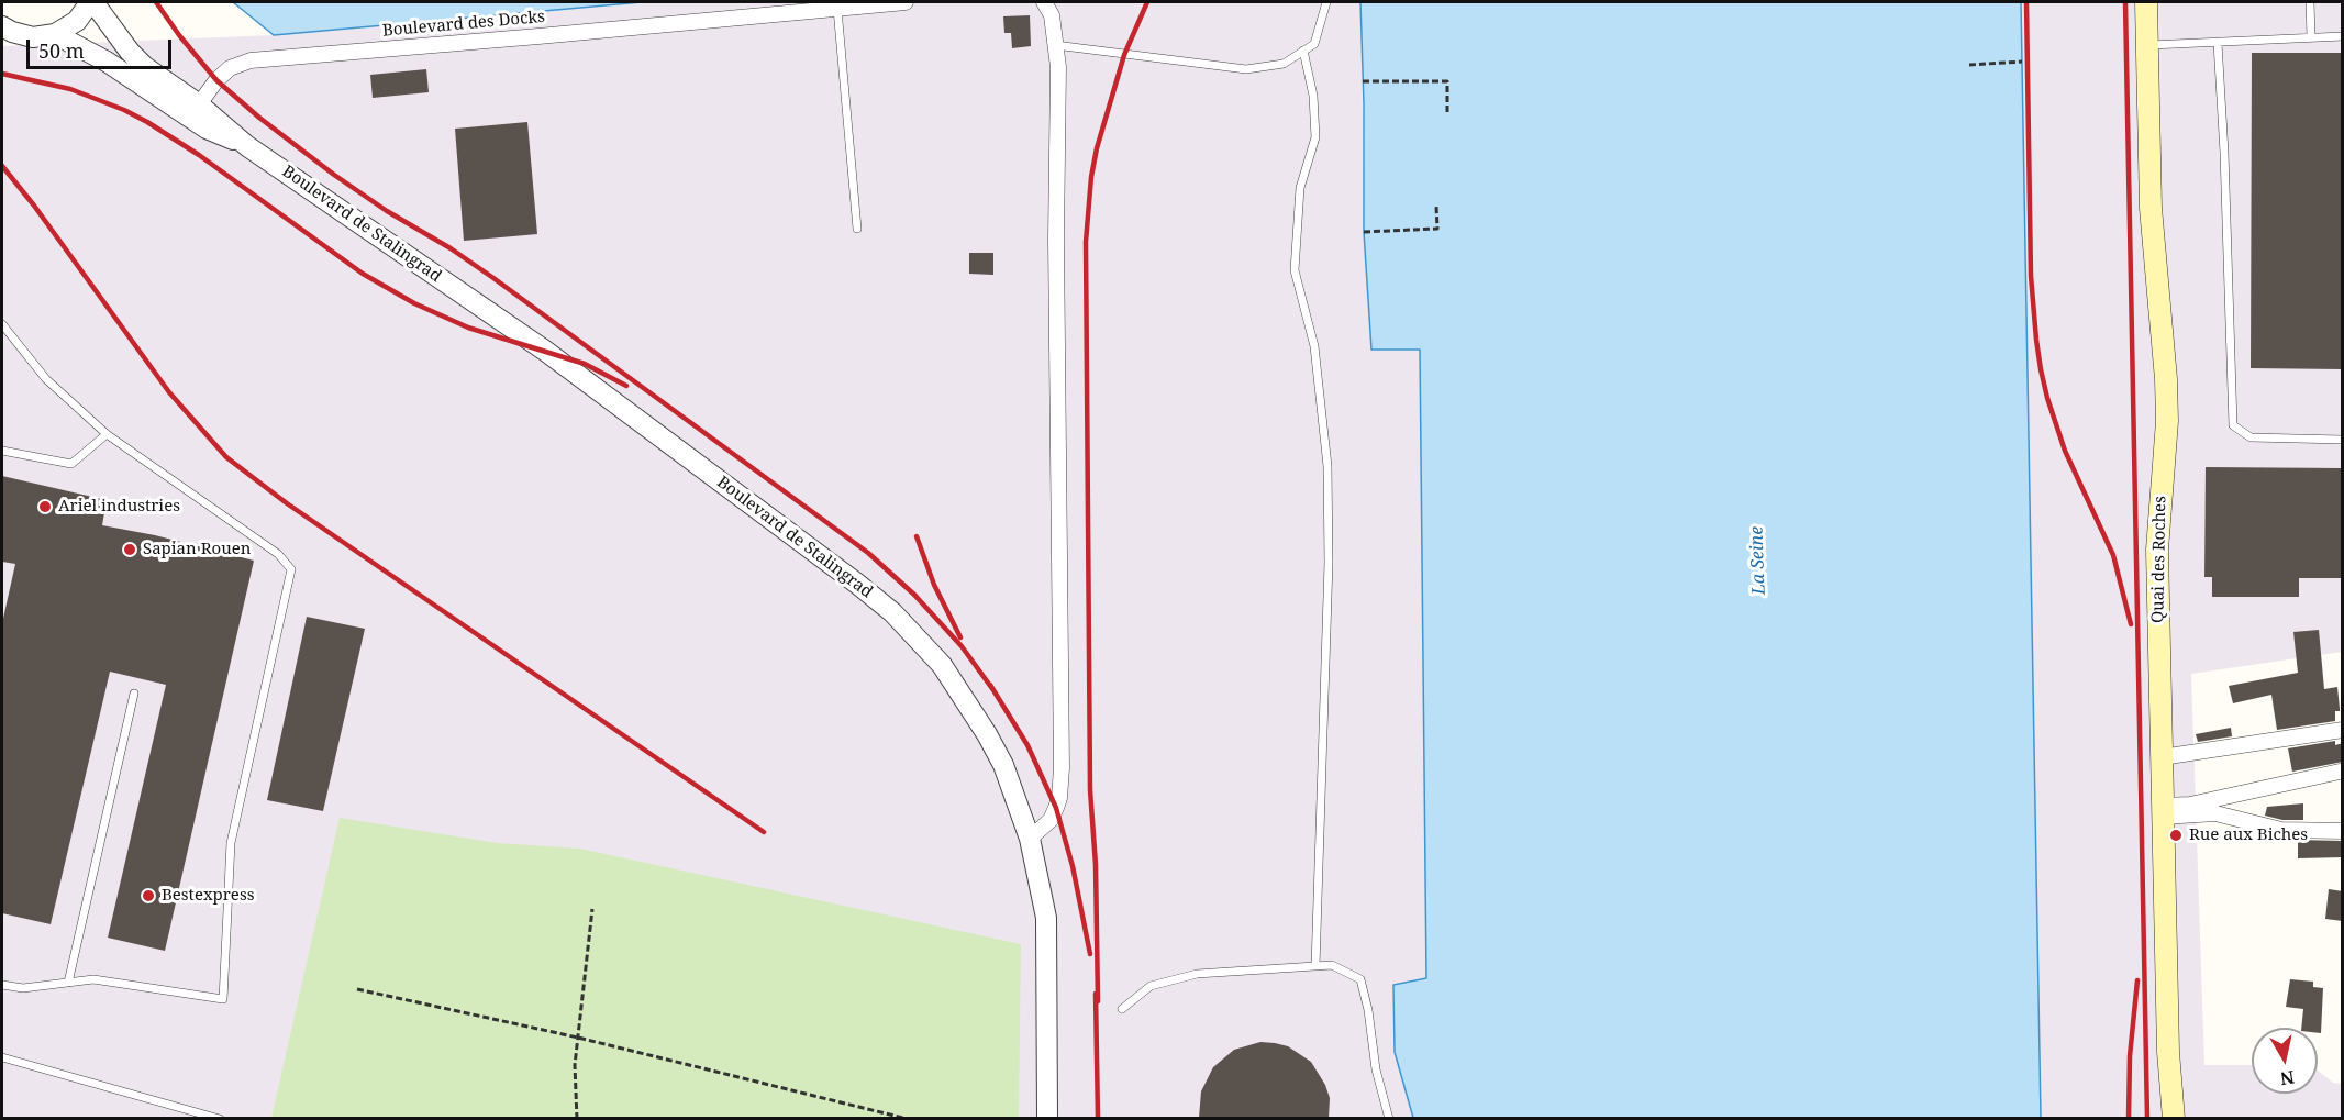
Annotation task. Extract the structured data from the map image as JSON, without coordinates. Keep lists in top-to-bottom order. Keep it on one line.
{"streets":{"main road":["Quai des Roches"],"street":["Boulevard des Docks","Boulevard de Stalingrad"]},"crossings":[["Boulevard des Docks","Boulevard de Stalingrad"]],"water":["La Seine"],"places":["Ariel industries","Sapian Rouen","Rue aux Biches","Bestexpress"],"scale_bar":"50 m","north":"bottom"}
